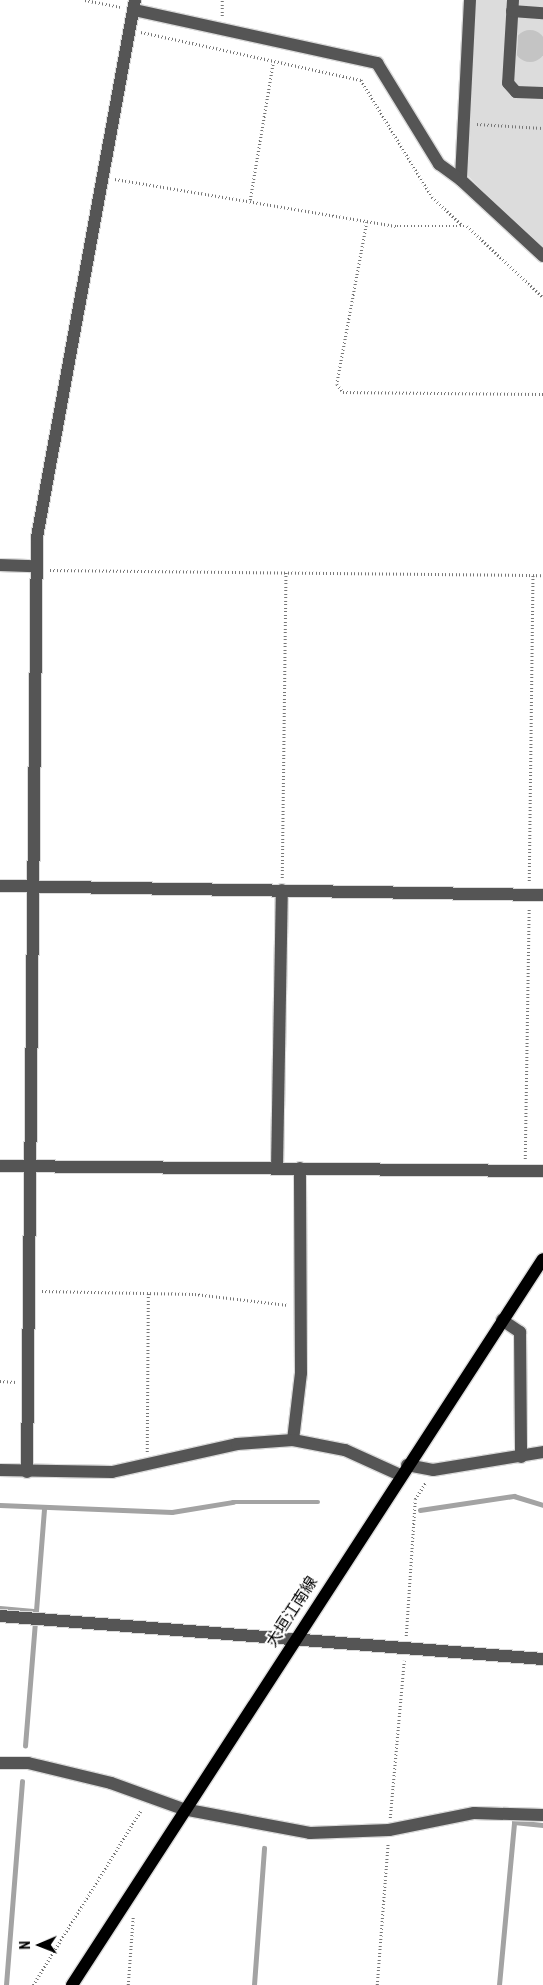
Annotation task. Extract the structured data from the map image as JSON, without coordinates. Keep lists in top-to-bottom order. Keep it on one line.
{"streets":{"main road":["大垣江南線"]},"north":"left"}
